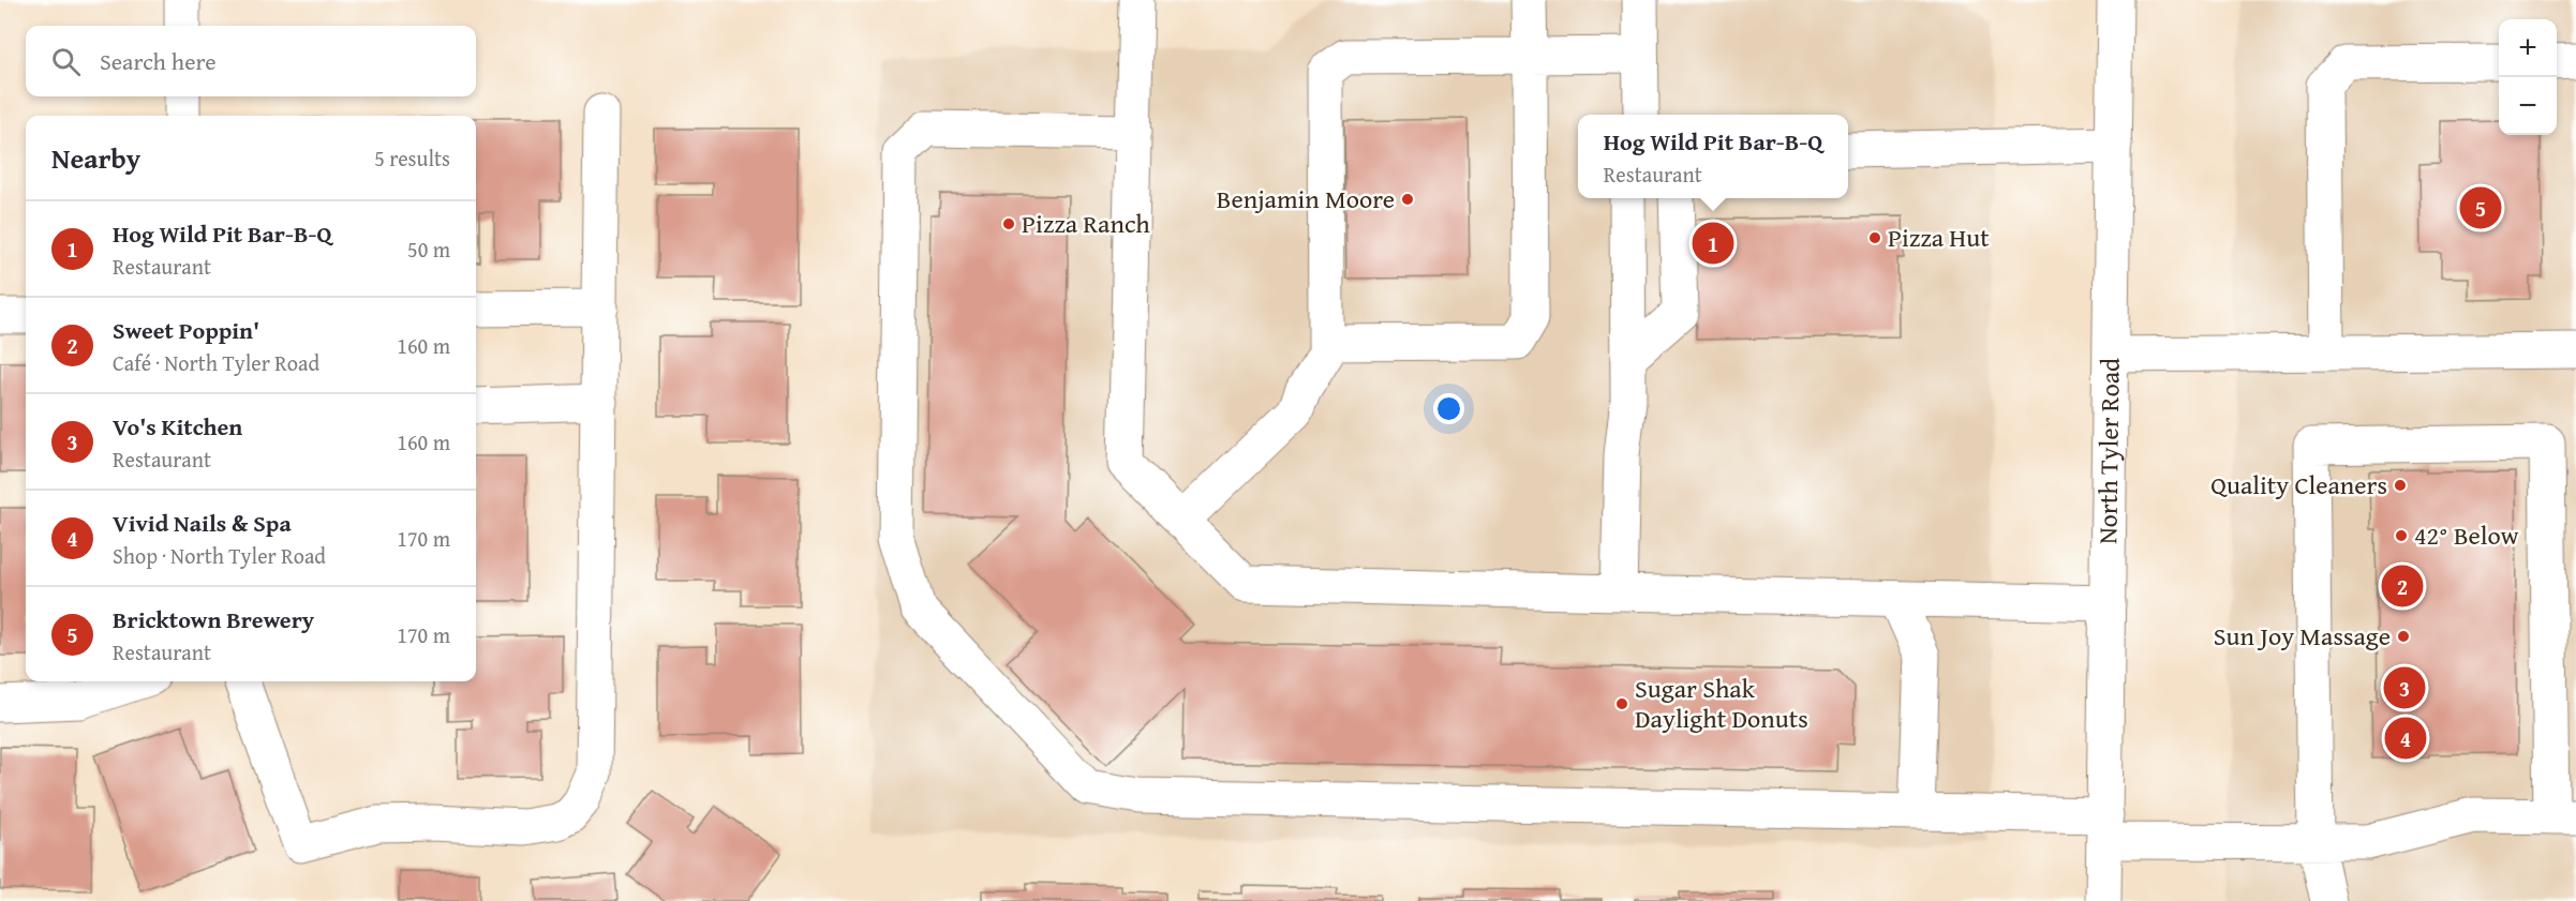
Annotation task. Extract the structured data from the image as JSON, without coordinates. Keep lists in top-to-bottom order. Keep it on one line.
{"streets":{"main road":["North Tyler Road"]},"places":["Benjamin Moore","Pizza Ranch","Pizza Hut","Quality Cleaners","42° Below","Sun Joy Massage","Sugar Shak Daylight Donuts"],"page":{"map_buttons":["+","−"],"search":"Search here","popup":["Hog Wild Pit Bar-B-Q","Restaurant"],"heading":["Nearby","5 results"],"pins":["5","1","2","3","4"],"list":[{"mark":"1","name":"Hog Wild Pit Bar-B-Q","note":"Restaurant","value":"50 m"},{"mark":"2","name":"Sweet Poppin'","note":"Café · North Tyler Road","value":"160 m"},{"mark":"3","name":"Vo's Kitchen","note":"Restaurant","value":"160 m"},{"mark":"4","name":"Vivid Nails & Spa","note":"Shop · North Tyler Road","value":"170 m"},{"mark":"5","name":"Bricktown Brewery","note":"Restaurant","value":"170 m"}]}}
